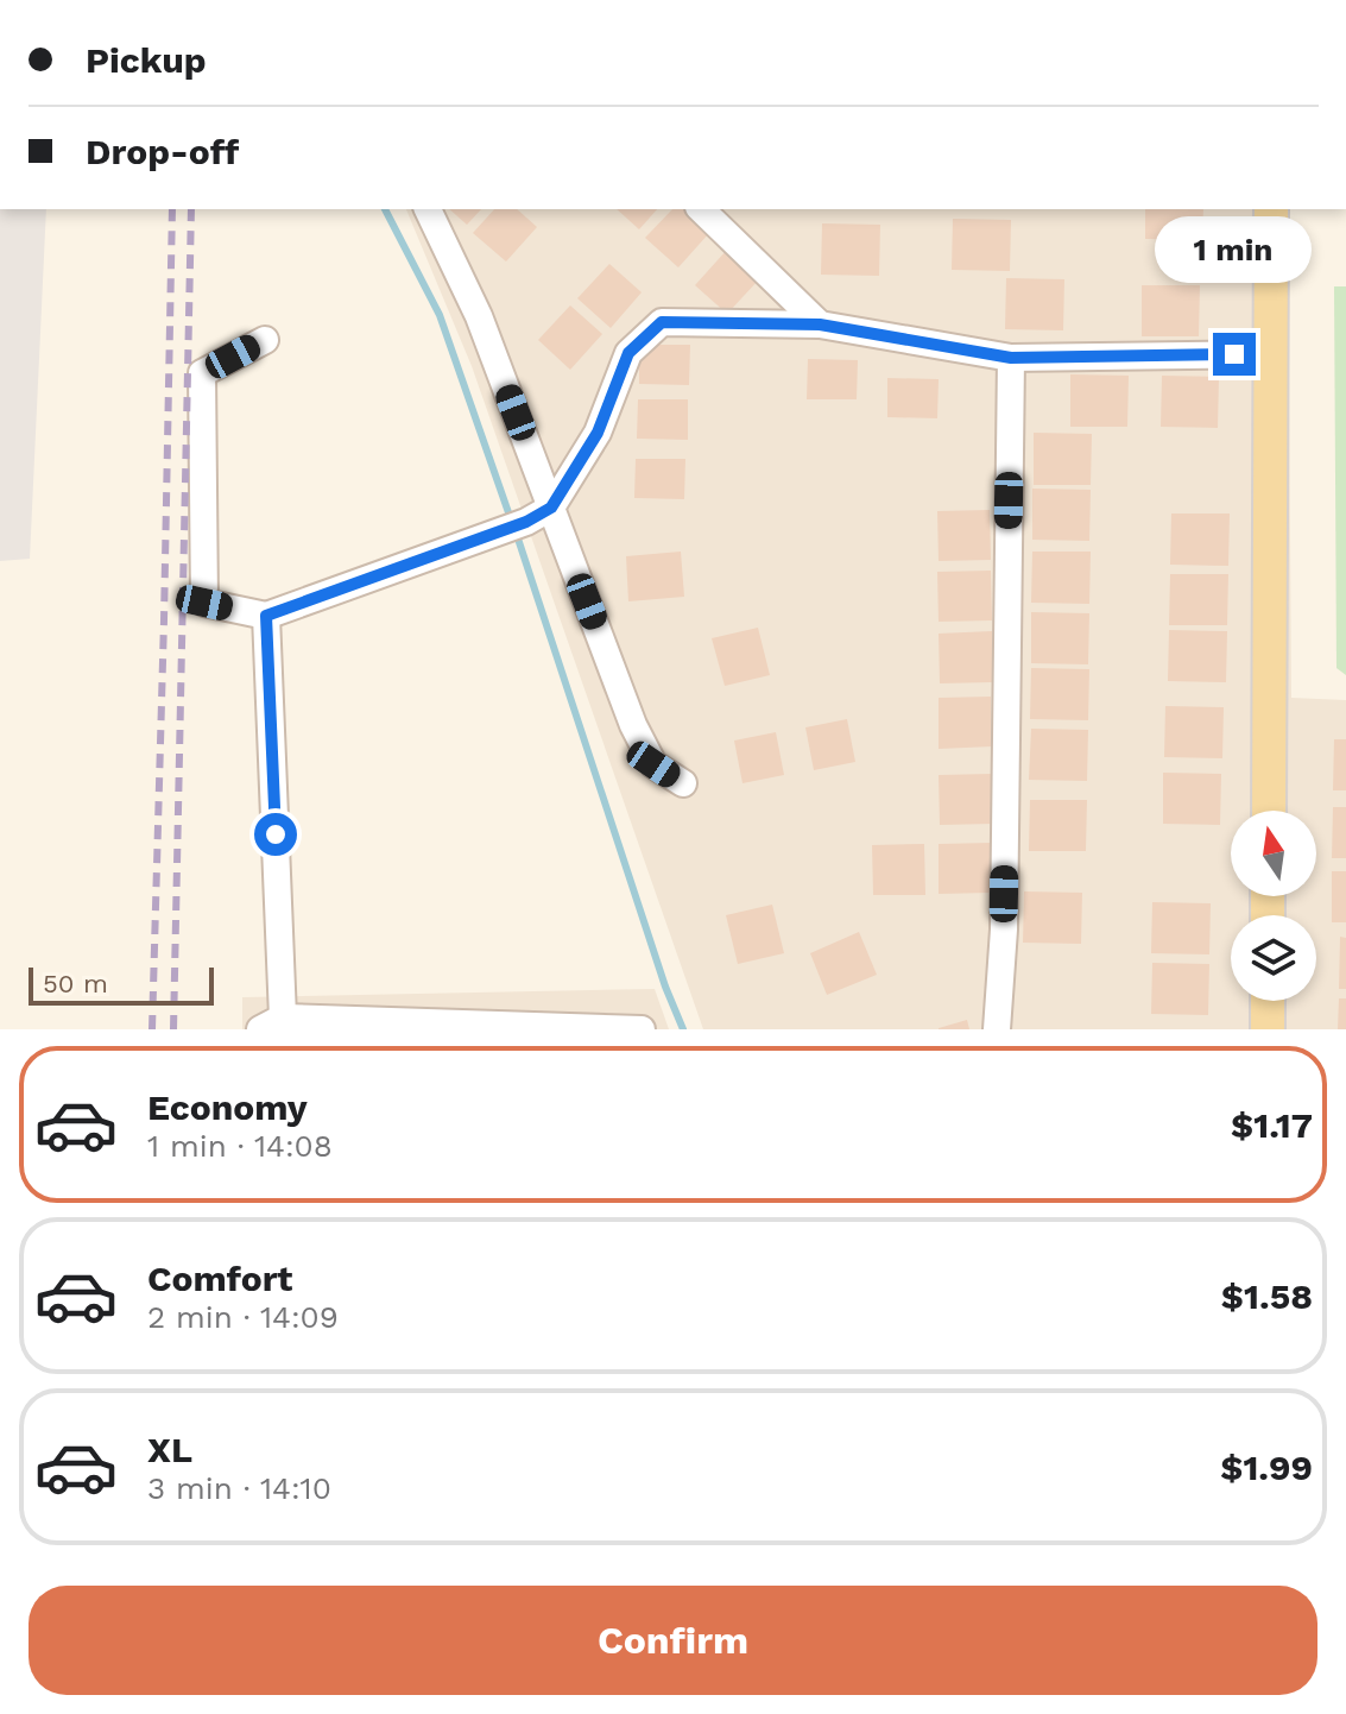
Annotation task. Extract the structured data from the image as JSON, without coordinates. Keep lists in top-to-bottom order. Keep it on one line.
{"scale_bar":"50 m","north":"top","page":{"banner":["Pickup","Drop-off"],"bubble":"1 min","scale":"50 m","list":[{"name":"Economy","note":"1 min · 14:08","value":"$1.17"},{"name":"Comfort","note":"2 min · 14:09","value":"$1.58"},{"name":"XL","note":"3 min · 14:10","value":"$1.99"}],"buttons":"Confirm"}}
